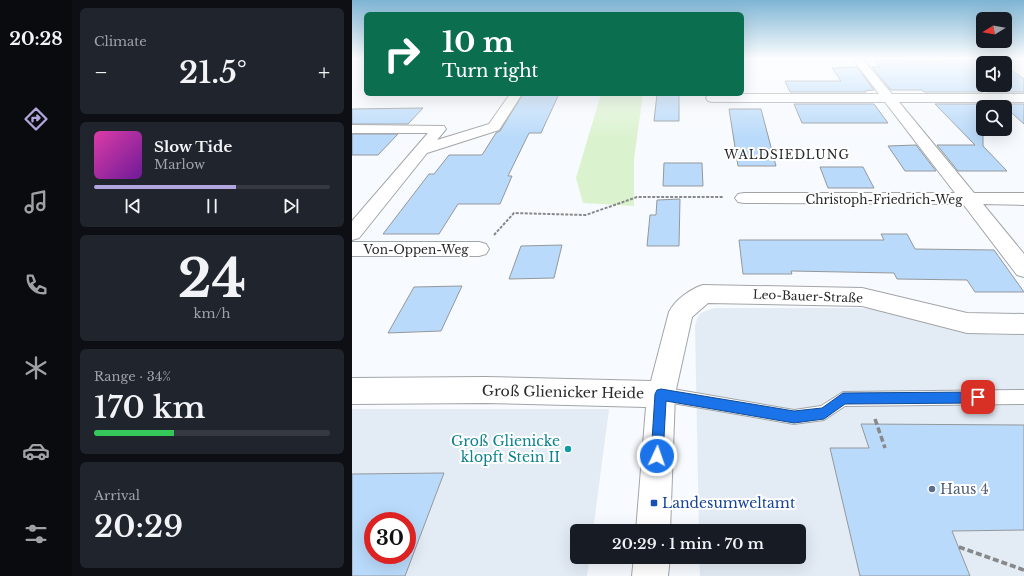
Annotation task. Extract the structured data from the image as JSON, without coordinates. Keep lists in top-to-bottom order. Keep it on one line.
{"streets":{"street":["Christoph-Friedrich-Weg","Von-Oppen-Weg","Leo-Bauer-Straße","Groß Glienicker Heide"]},"crossings":[["Leo-Bauer-Straße","Groß Glienicker Heide"]],"districts":["WALDSIEDLUNG"],"places":{"other":["Groß Glienicke klopft Stein II","Haus 4"],"transit":["Landesumweltamt"]},"north":"left","page":{"tabs":"20:28","tile":["Climate",["24","km/h"],["Range · 34%","170 km"],["Arrival","20:29"]],"turn":["10 m","Turn right"],"heat":["−","21.5°","+"],"song":["Slow Tide","Marlow"],"limit":"30","trip":"20:29 · 1 min · 70 m"}}
